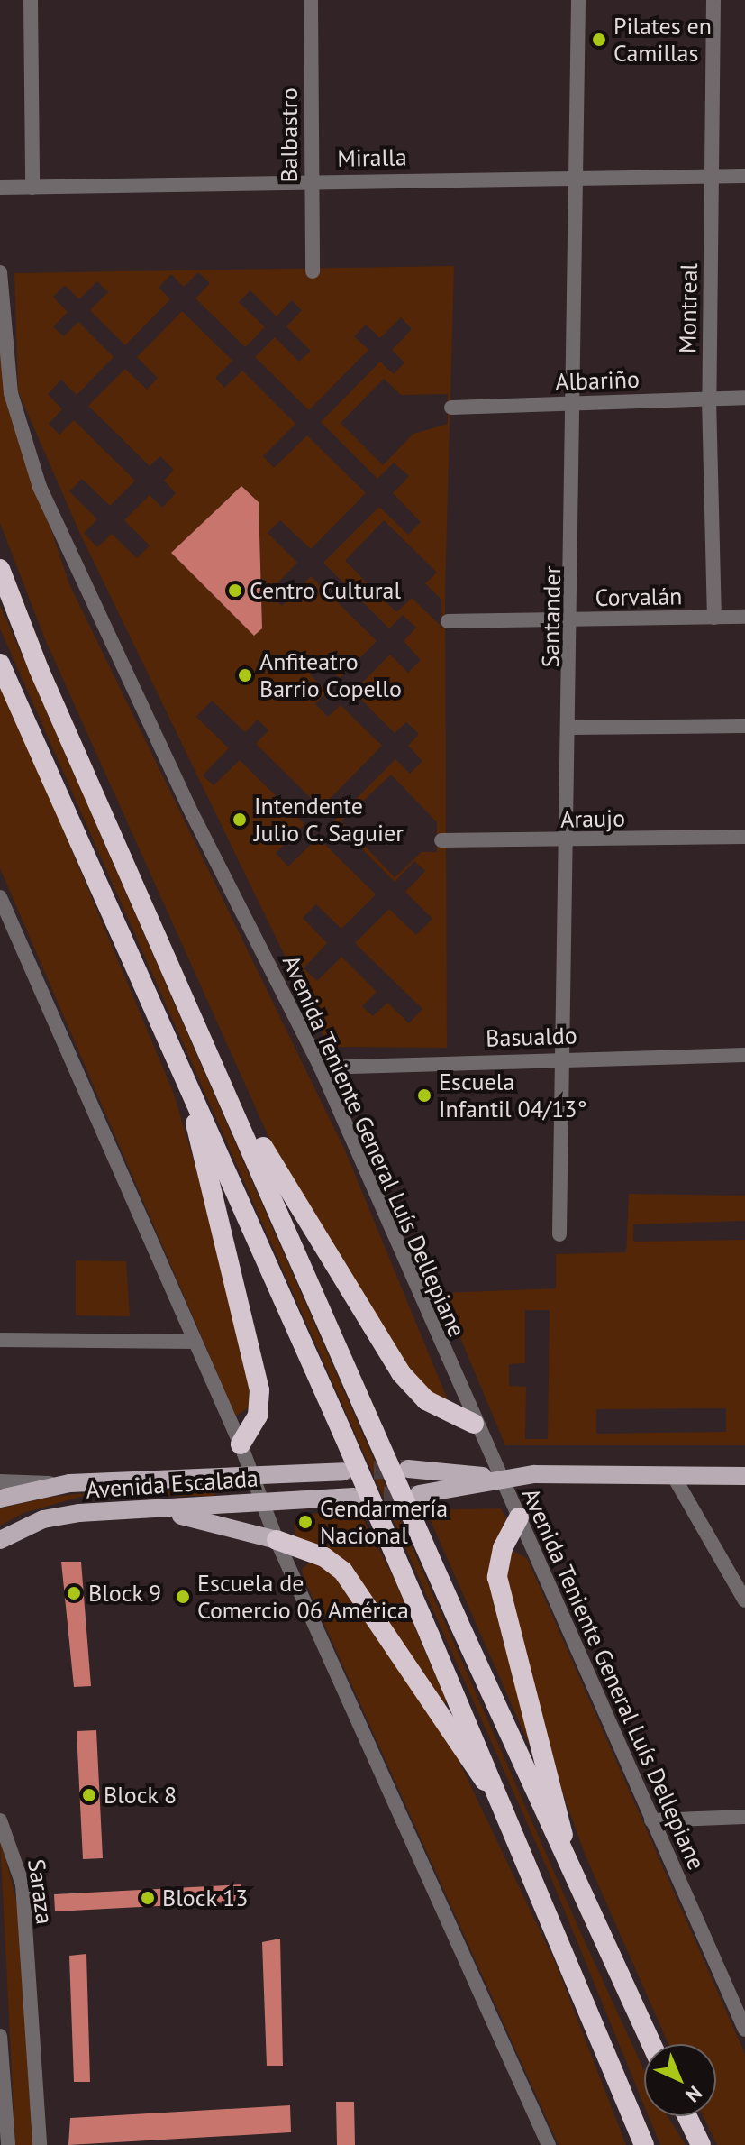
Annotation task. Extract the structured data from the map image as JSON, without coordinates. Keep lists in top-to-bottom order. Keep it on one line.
{"streets":{"main road":["Avenida Escalada"],"street":["Balbastro","Miralla","Montreal","Albariño","Corvalán","Santander","Araujo","Basualdo","Avenida Teniente General Luís Dellepiane","Saraza"]},"crossings":[["Balbastro","Miralla"],["Miralla","Montreal"],["Miralla","Santander"],["Montreal","Albariño"],["Montreal","Corvalán"],["Albariño","Santander"],["Corvalán","Santander"],["Santander","Araujo"],["Santander","Basualdo"],["Basualdo","Avenida Teniente General Luís Dellepiane"]],"places":["Pilates en Camillas","Centro Cultural","Anfiteatro Barrio Copello","Intendente Julio C. Saguier","Escuela Infantil 04/13°","Gendarmería Nacional","Block 9","Escuela de Comercio 06 América","Block 8","Block 13"],"north":"bottom right"}
